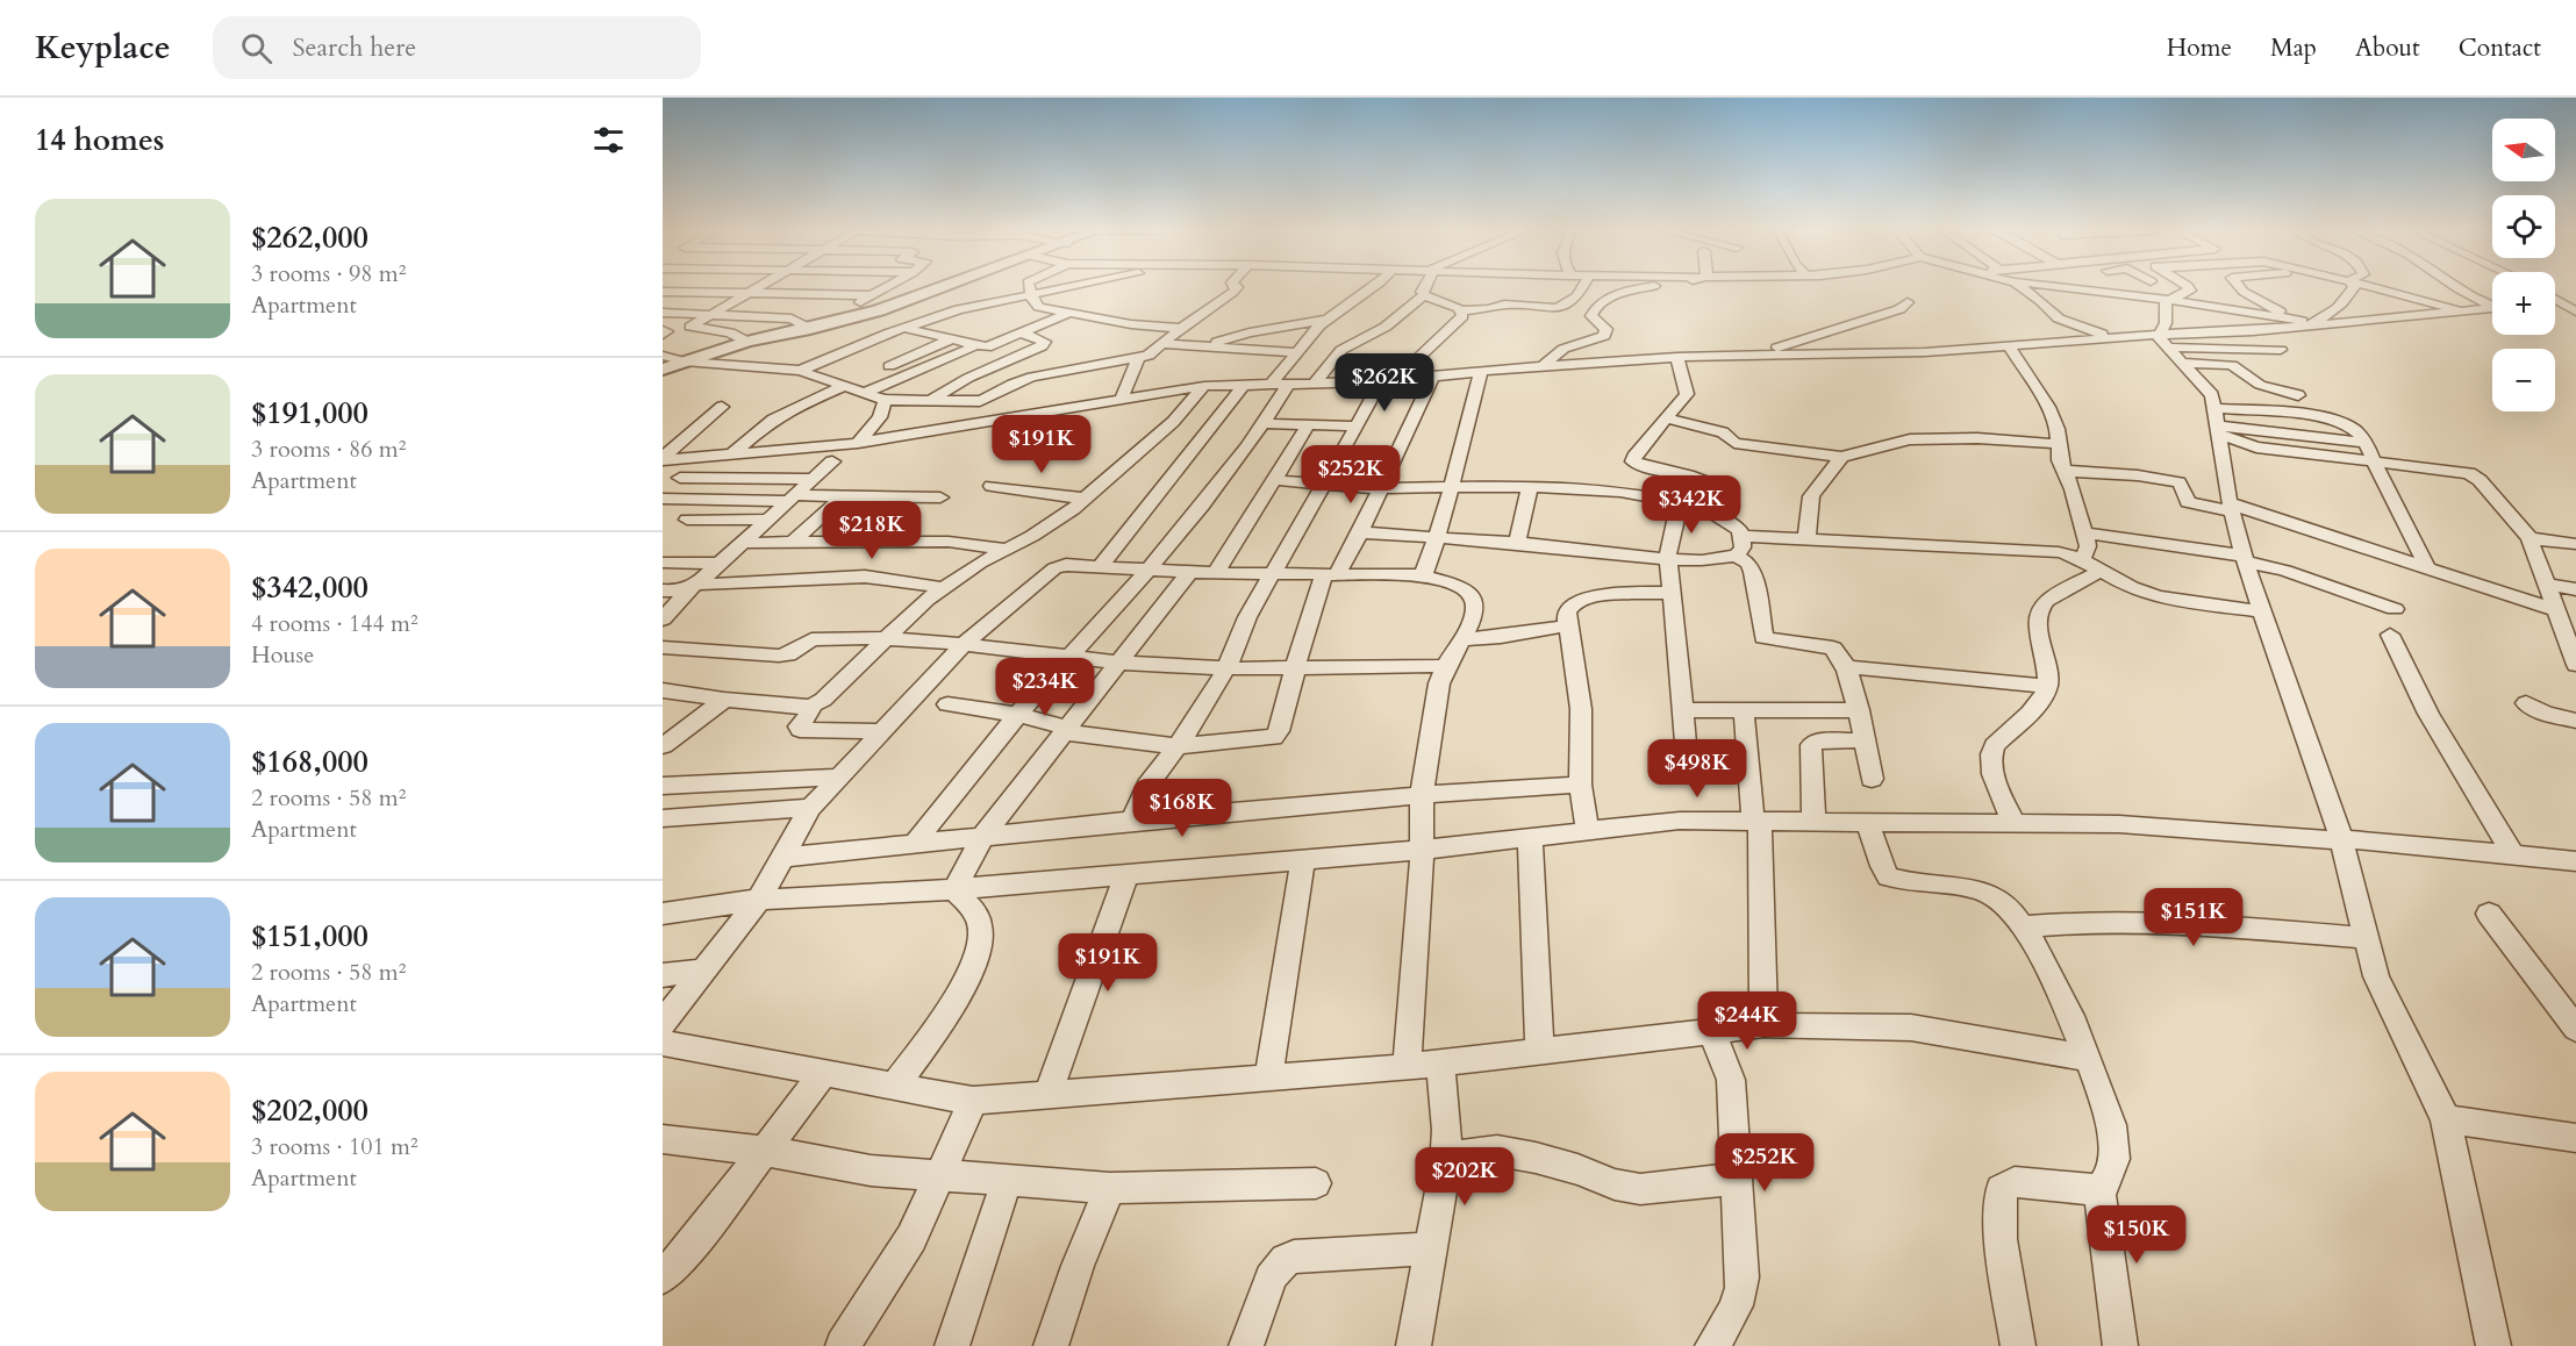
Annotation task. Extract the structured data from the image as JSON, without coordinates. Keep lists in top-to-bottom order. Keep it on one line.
{"north":"left","page":{"header":"Keyplace","search":"Search here","nav":["Home","Map","About","Contact"],"heading":"14 homes","map_buttons":["+","−"],"list":[{"name":"$262,000","note":"3 rooms · 98 m² · Apartment"},{"name":"$191,000","note":"3 rooms · 86 m² · Apartment"},{"name":"$342,000","note":"4 rooms · 144 m² · House"},{"name":"$168,000","note":"2 rooms · 58 m² · Apartment"},{"name":"$151,000","note":"2 rooms · 58 m² · Apartment"},{"name":"$202,000","note":"3 rooms · 101 m² · Apartment"}],"price":["$262K","$191K","$252K","$342K","$218K","$234K","$498K","$168K","$151K","$191K","$244K","$252K","$202K","$150K"]}}
